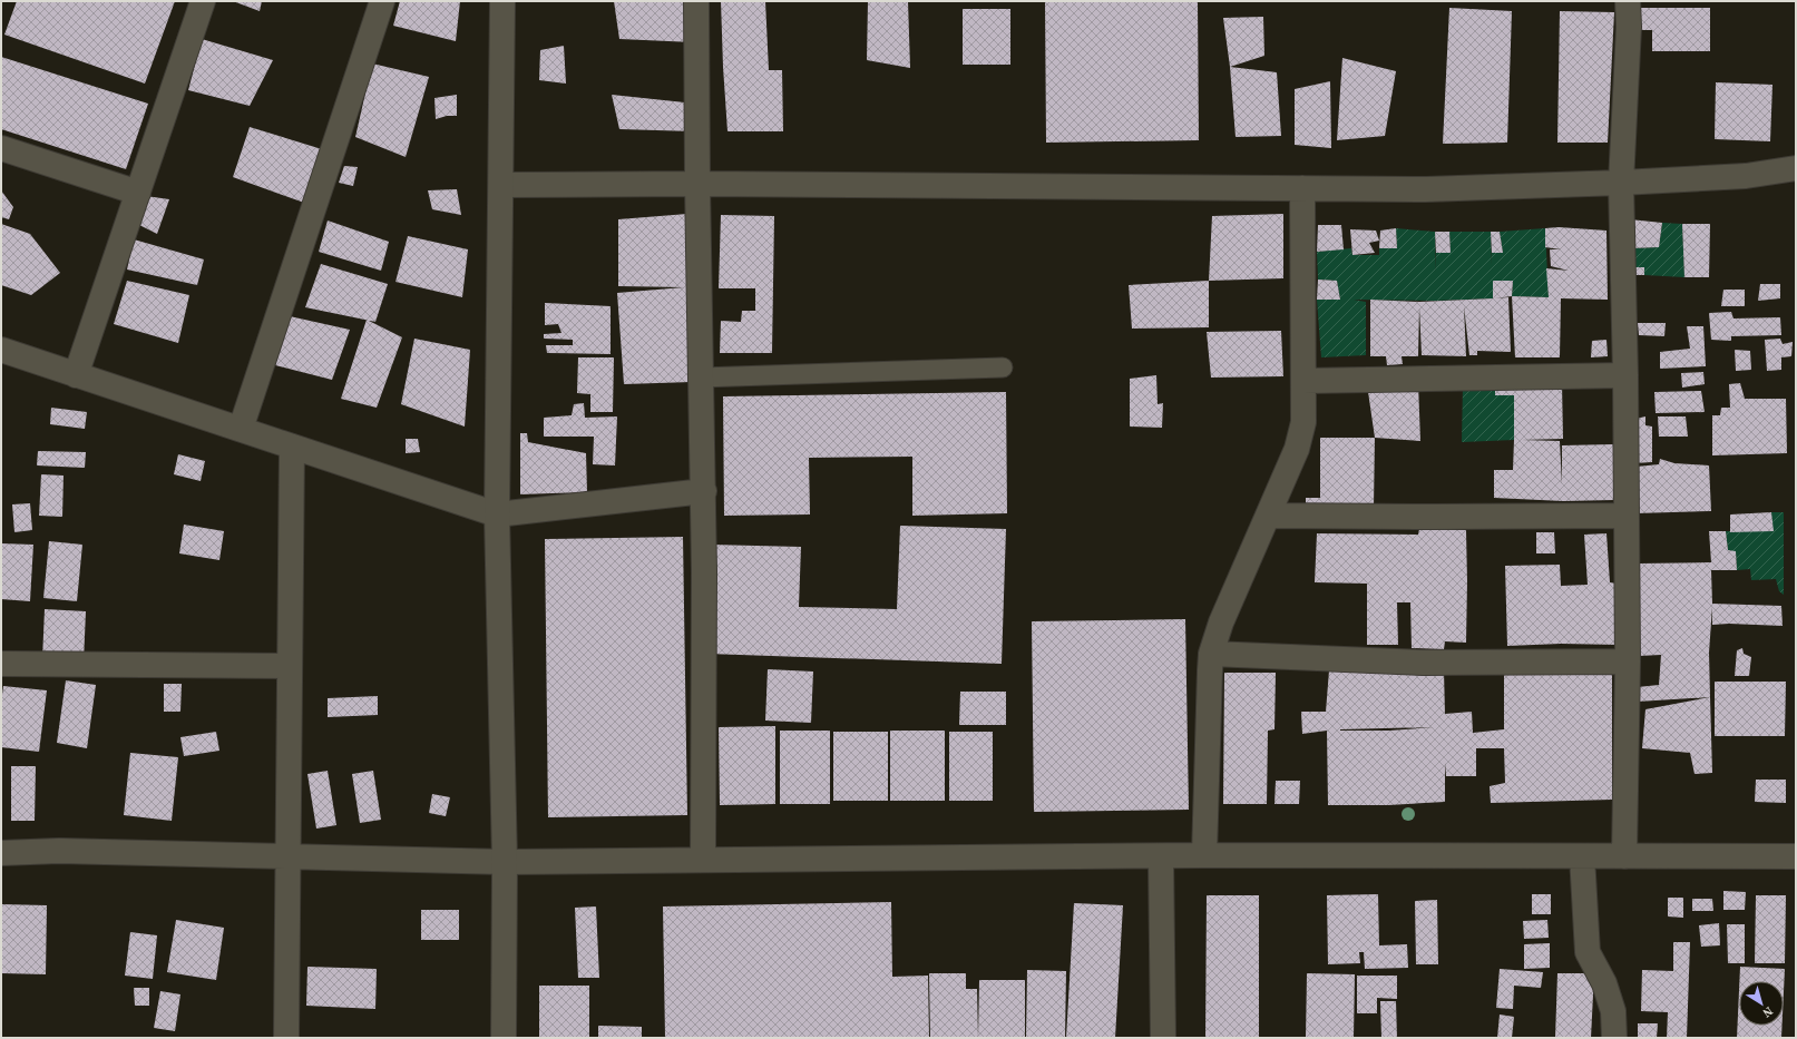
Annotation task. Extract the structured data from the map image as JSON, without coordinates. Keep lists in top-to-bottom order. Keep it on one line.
{"north":"bottom right"}
